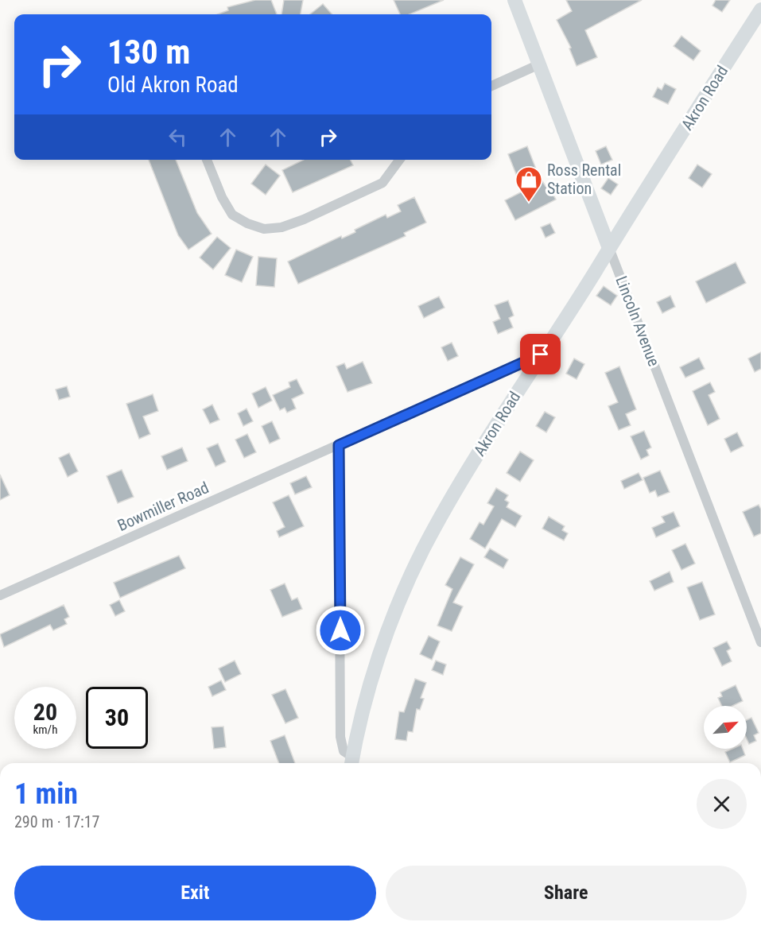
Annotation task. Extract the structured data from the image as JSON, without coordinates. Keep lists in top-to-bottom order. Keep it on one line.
{"streets":{"main road":["Akron Road","Lincoln Avenue"],"street":["Bowmiller Road"]},"crossings":[["Akron Road","Lincoln Avenue"],["Akron Road","Bowmiller Road"]],"places":{"shop":["Ross Rental Station"]},"north":"top right","page":{"turn":["130 m","Old Akron Road"],"speed":"20 km/h","limit":"30","heading":["1 min","290 m · 17:17"],"buttons":["Exit","Share"]}}
